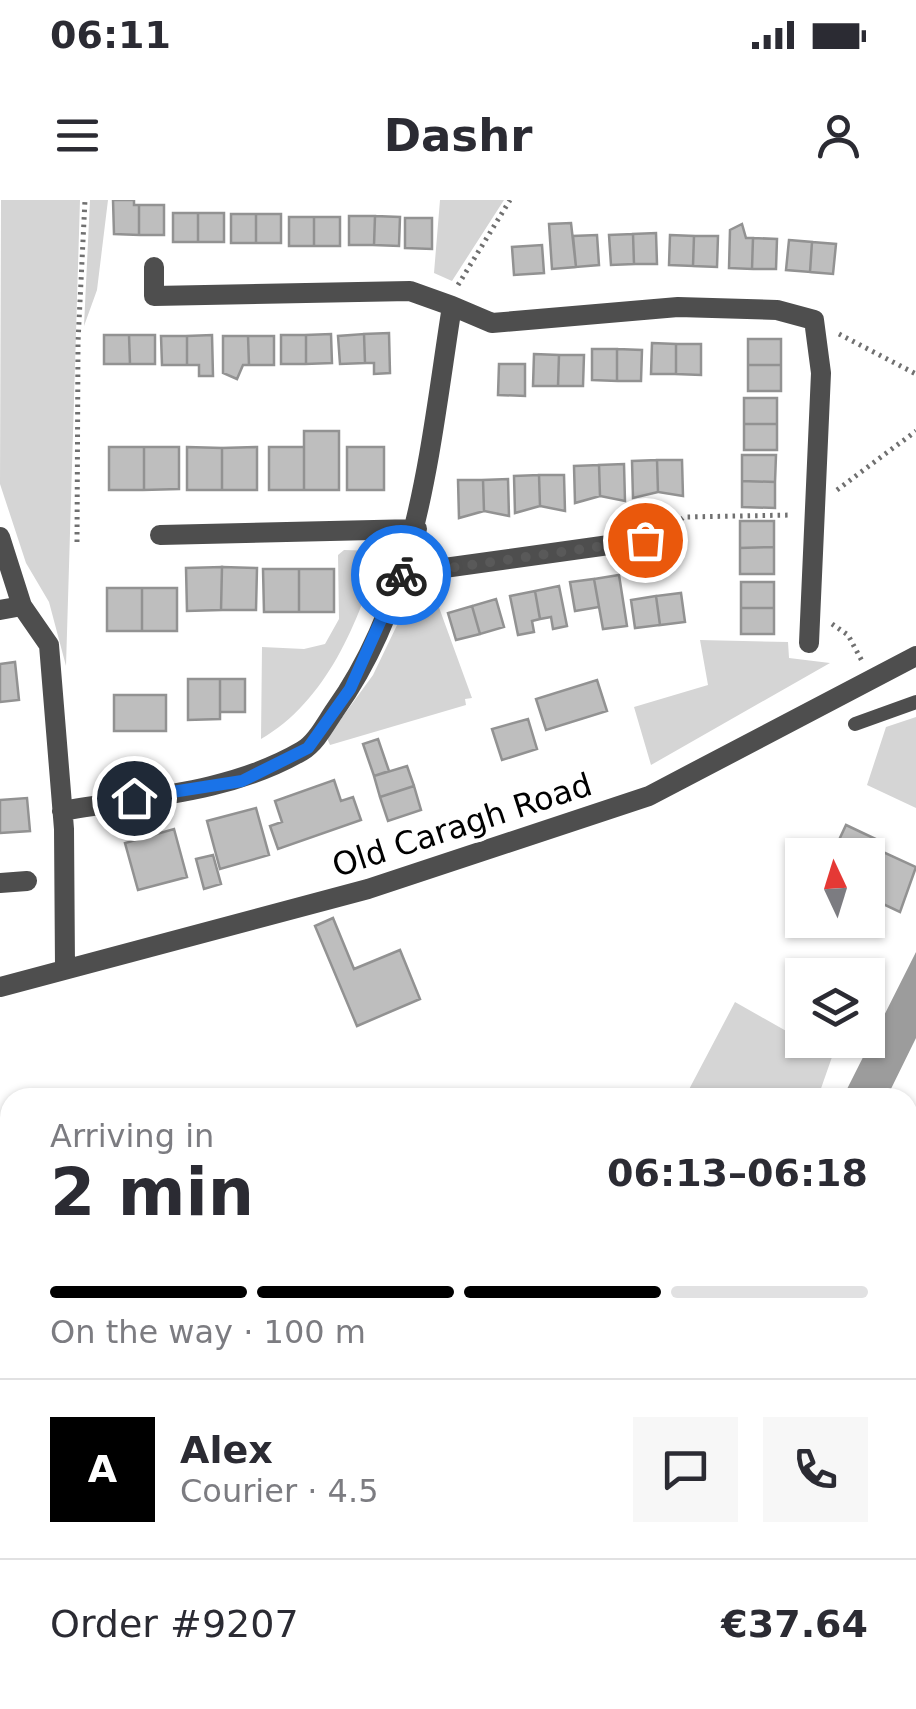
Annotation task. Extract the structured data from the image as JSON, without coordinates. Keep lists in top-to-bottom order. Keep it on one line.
{"streets":{"street":["Old Caragh Road"]},"north":"top","page":{"status":"06:11","header":"Dashr","heading":["2 min","Arriving in","06:13–06:18"],"panel":["Alex","Courier · 4.5","Order #9207","€37.64"],"bar":"On the way · 100 m","round":"A"}}
